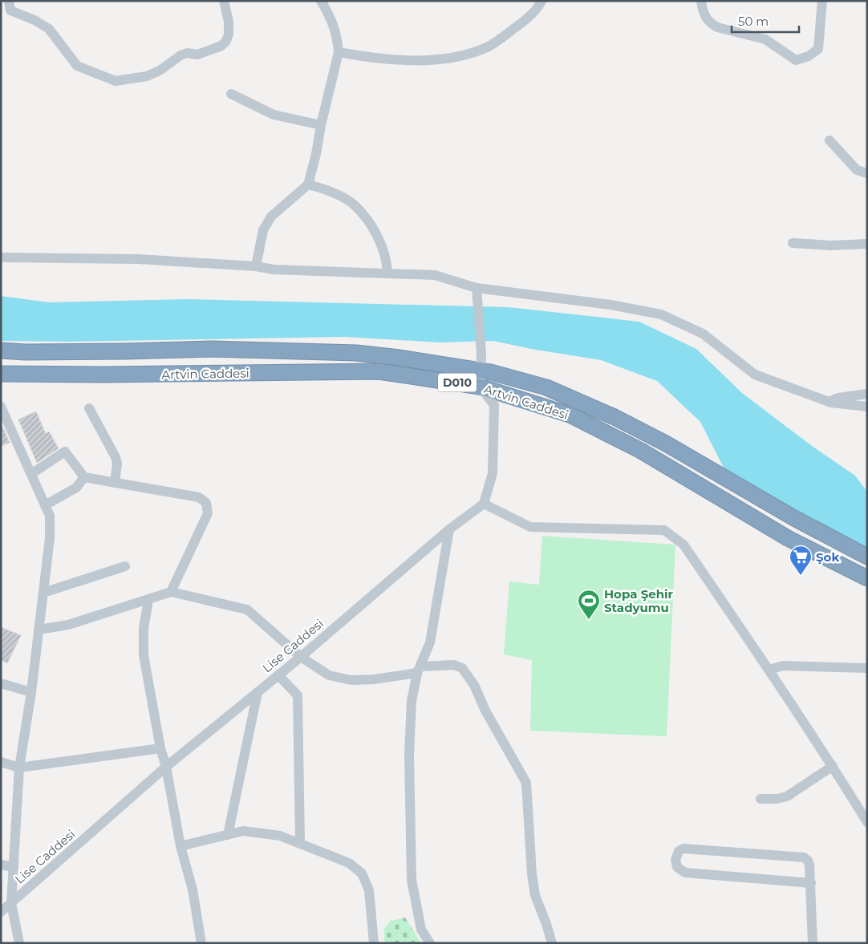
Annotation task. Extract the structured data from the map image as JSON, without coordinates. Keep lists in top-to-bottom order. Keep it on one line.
{"streets":{"highway":["Artvin Caddesi","D010"],"street":["Lise Caddesi"]},"places":{"supermarket":["Şok"],"sports":["Hopa Şehir Stadyumu"]},"scale_bar":"50 m"}
